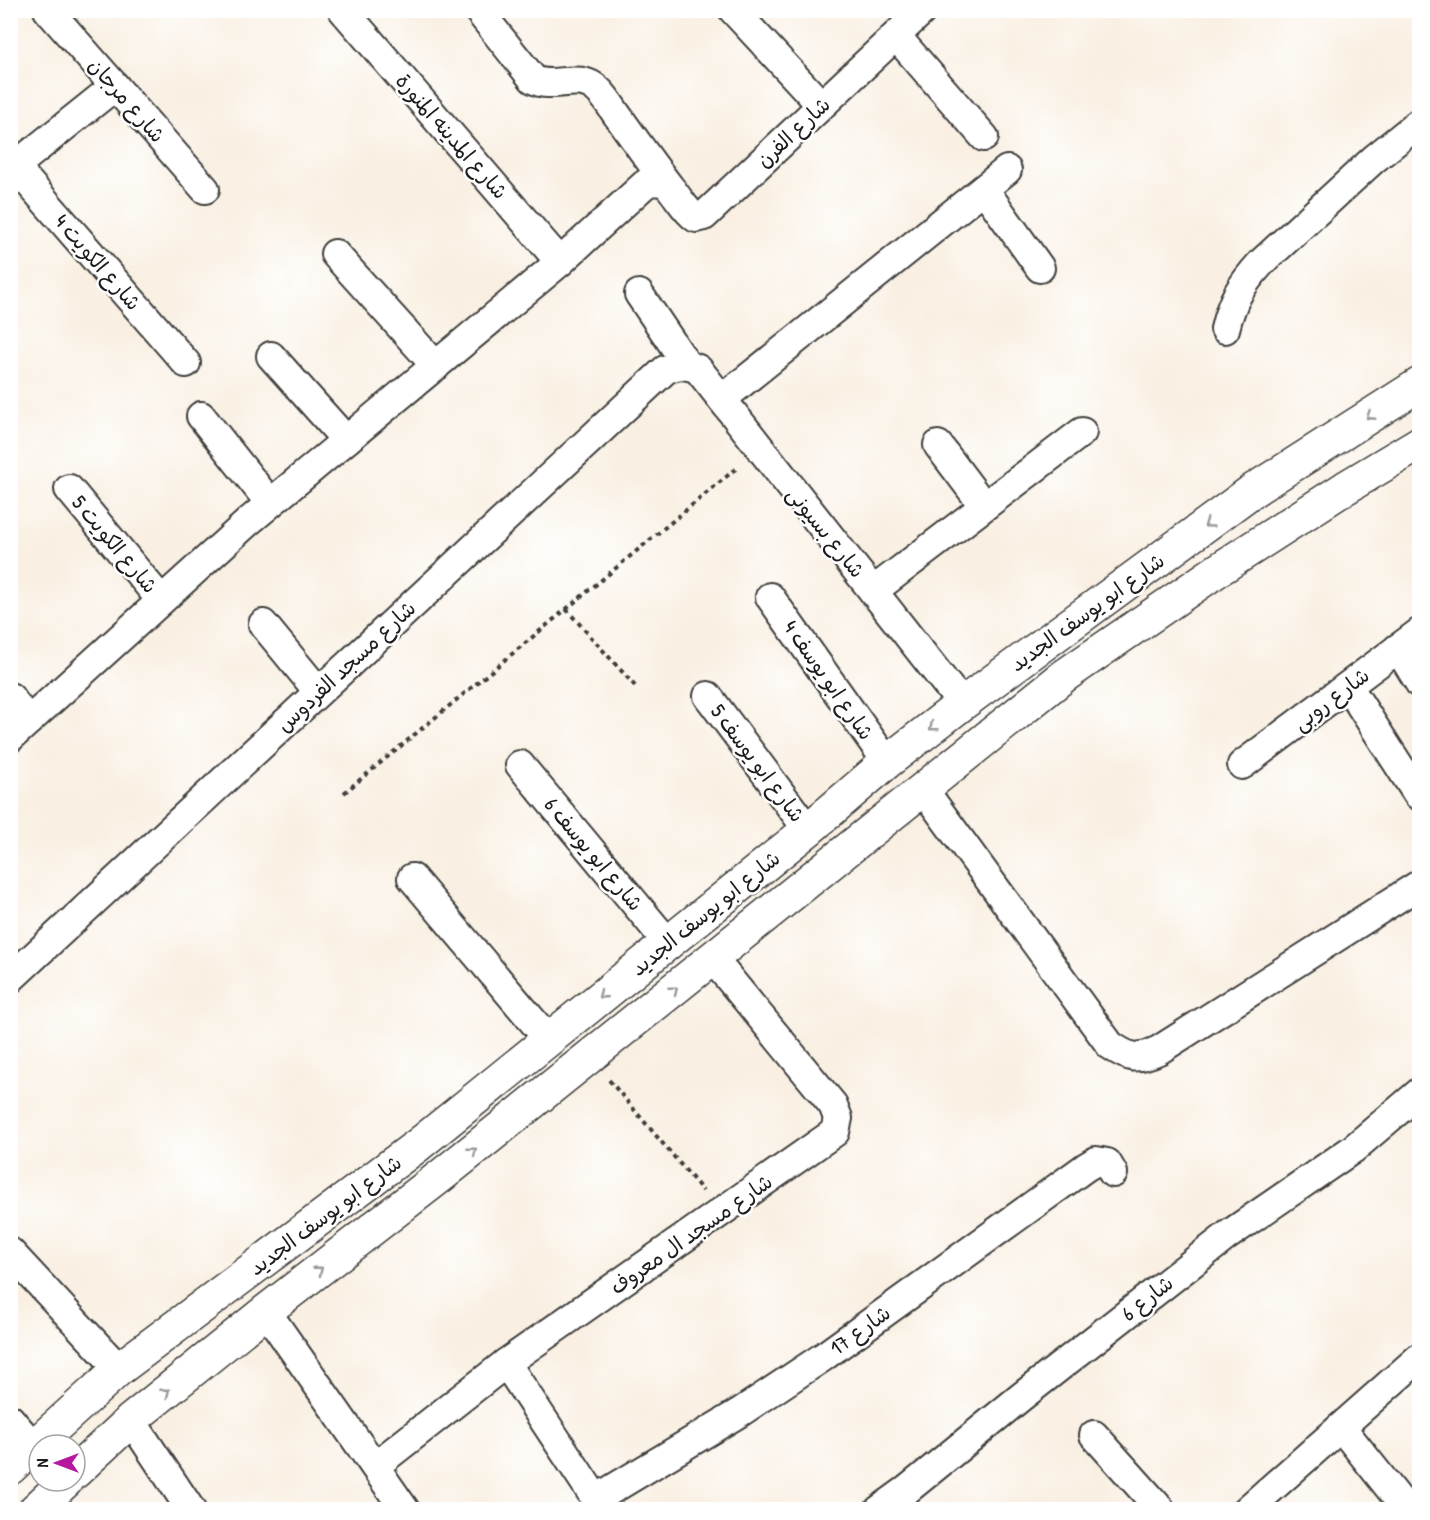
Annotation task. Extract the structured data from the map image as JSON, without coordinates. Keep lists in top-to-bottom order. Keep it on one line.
{"streets":{"street":["شارع مرجان","شارع الفرن","شارع المدينه المنورة","شارع الكويت 4","شارع بسيونى","شارع الكويت 5","شارع ابو يوسف الجديد","شارع مسجد الفردوس","شارع ابو يوسف 4","شارع روبى","شارع ابو يوسف 5","شارع ابو يوسف 6","شارع مسجد ال معروف","شارع 6","شارع 17"]},"crossings":[["شارع بسيونى","شارع ابو يوسف الجديد"],["شارع بسيونى","شارع مسجد الفردوس"],["شارع ابو يوسف الجديد","شارع ابو يوسف 4"],["شارع ابو يوسف الجديد","شارع ابو يوسف 5"],["شارع ابو يوسف الجديد","شارع ابو يوسف 6"],["شارع ابو يوسف الجديد","شارع مسجد ال معروف"]],"north":"left"}
